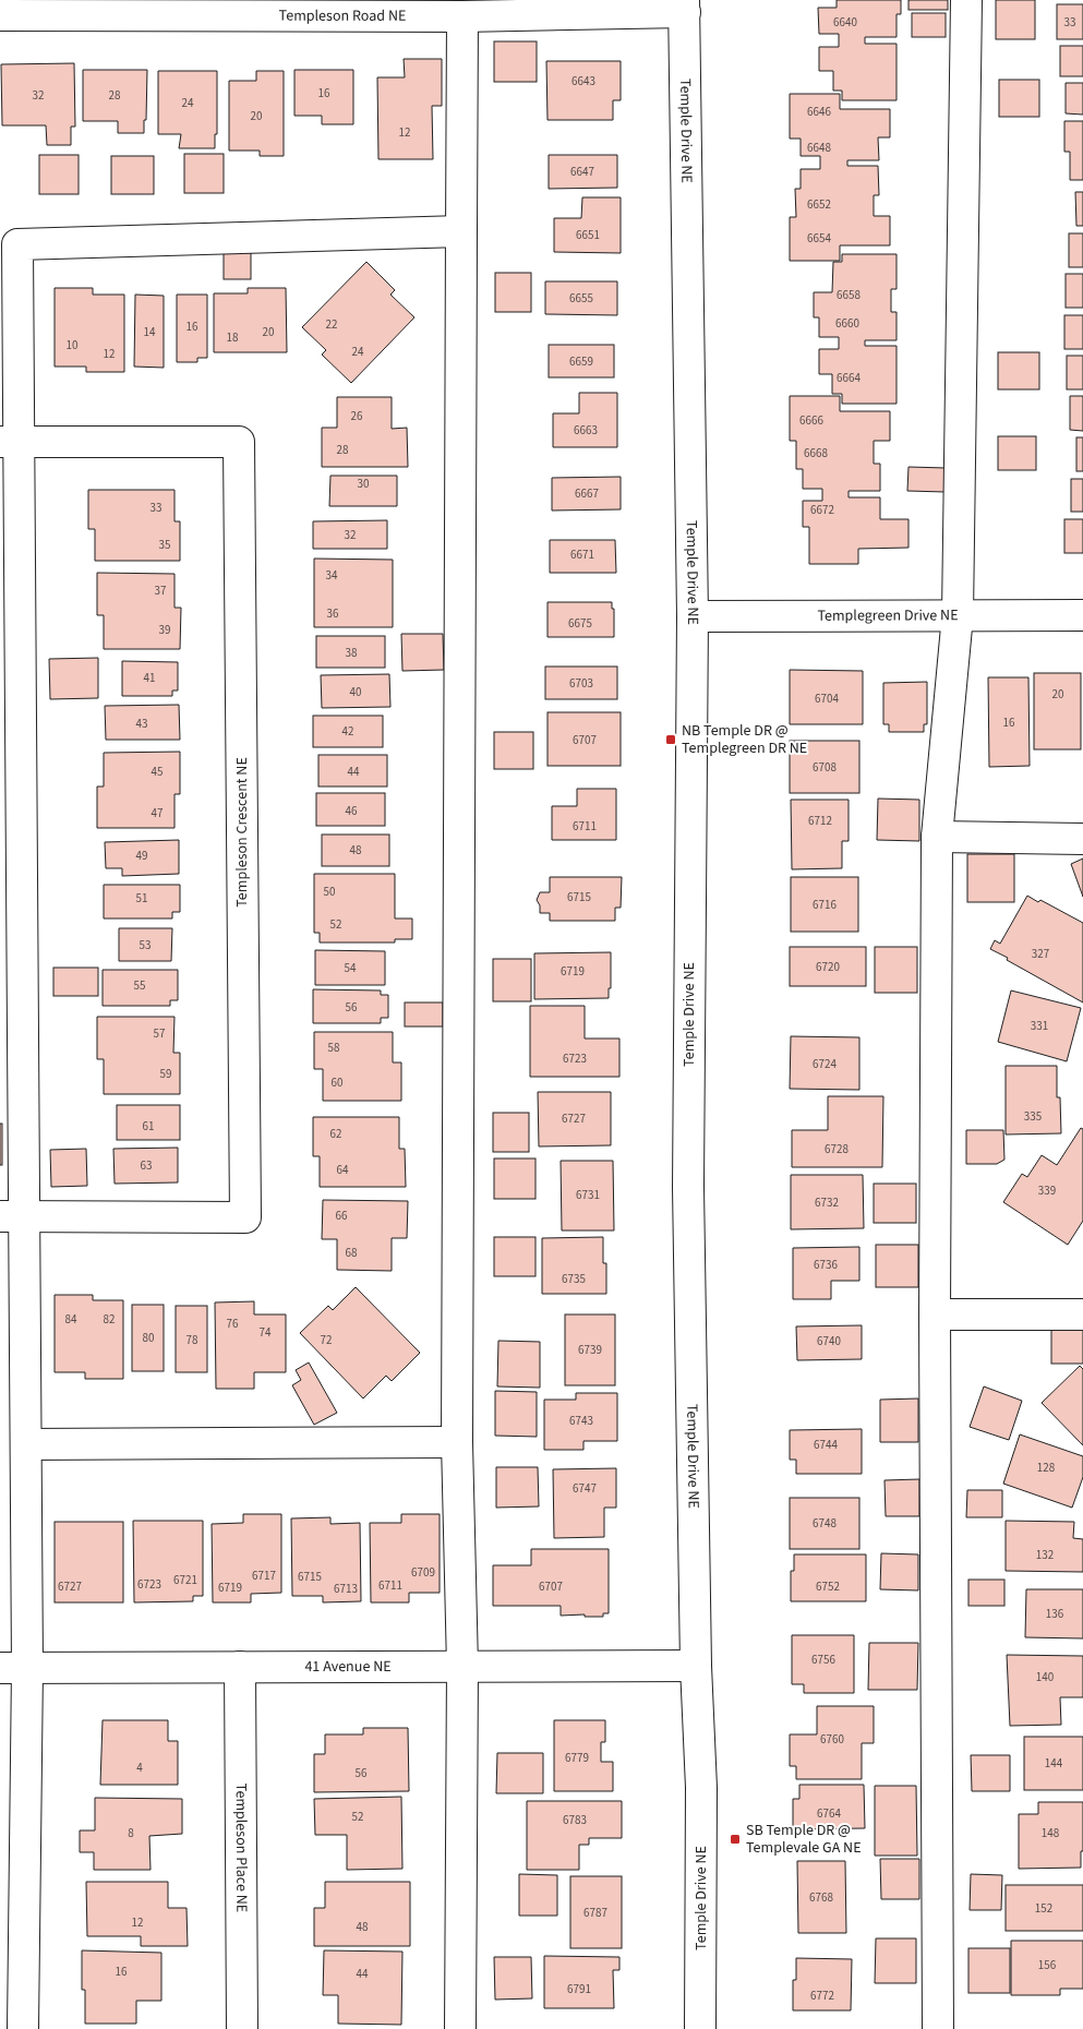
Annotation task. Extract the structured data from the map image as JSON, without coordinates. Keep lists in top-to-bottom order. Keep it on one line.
{"streets":{"street":["Templeson Road NE","Temple Drive NE","Templegreen Drive NE","Templeson Crescent NE","41 Avenue NE","Templeson Place NE"]},"crossings":[["Templeson Road NE","Temple Drive NE"],["Temple Drive NE","Templegreen Drive NE"],["Temple Drive NE","41 Avenue NE"],["41 Avenue NE","Templeson Place NE"]],"places":{"transit":["NB Temple DR @ Templegreen DR NE","SB Temple DR @ Templevale GA NE"]},"house_numbers":["6640","33","6643","16","32","28","24","6646","20","12","6648","6647","6652","6651","6654","6658","6655","6660","22","16","14","20","18","10","24","12","6659","6664","26","6666","6663","28","6668","30","6667","33","6672","32","35","6671","34","37","36","6675","39","38","41","6703","40","20","6704","16","43","42","6707","6708","45","44","46","47","6712","6711","48","49","50","6715","51","6716","52","53","327","6720","54","6719","55","56","331","57","58","6723","6724","59","60","335","6727","61","62","6728","63","64","339","6731","6732","66","68","6736","6735","84","82","76","74","80","78","72","6740","6739","6743","6744","128","6747","6748","132","6709","6717","6715","6721","6723","6711","6727","6707","6752","6719","6713","136","6756","140","6760","6779","144","4","56","6764","52","6783","8","148","6768","152","6787","12","48","156","16","44","6791","6772"]}
